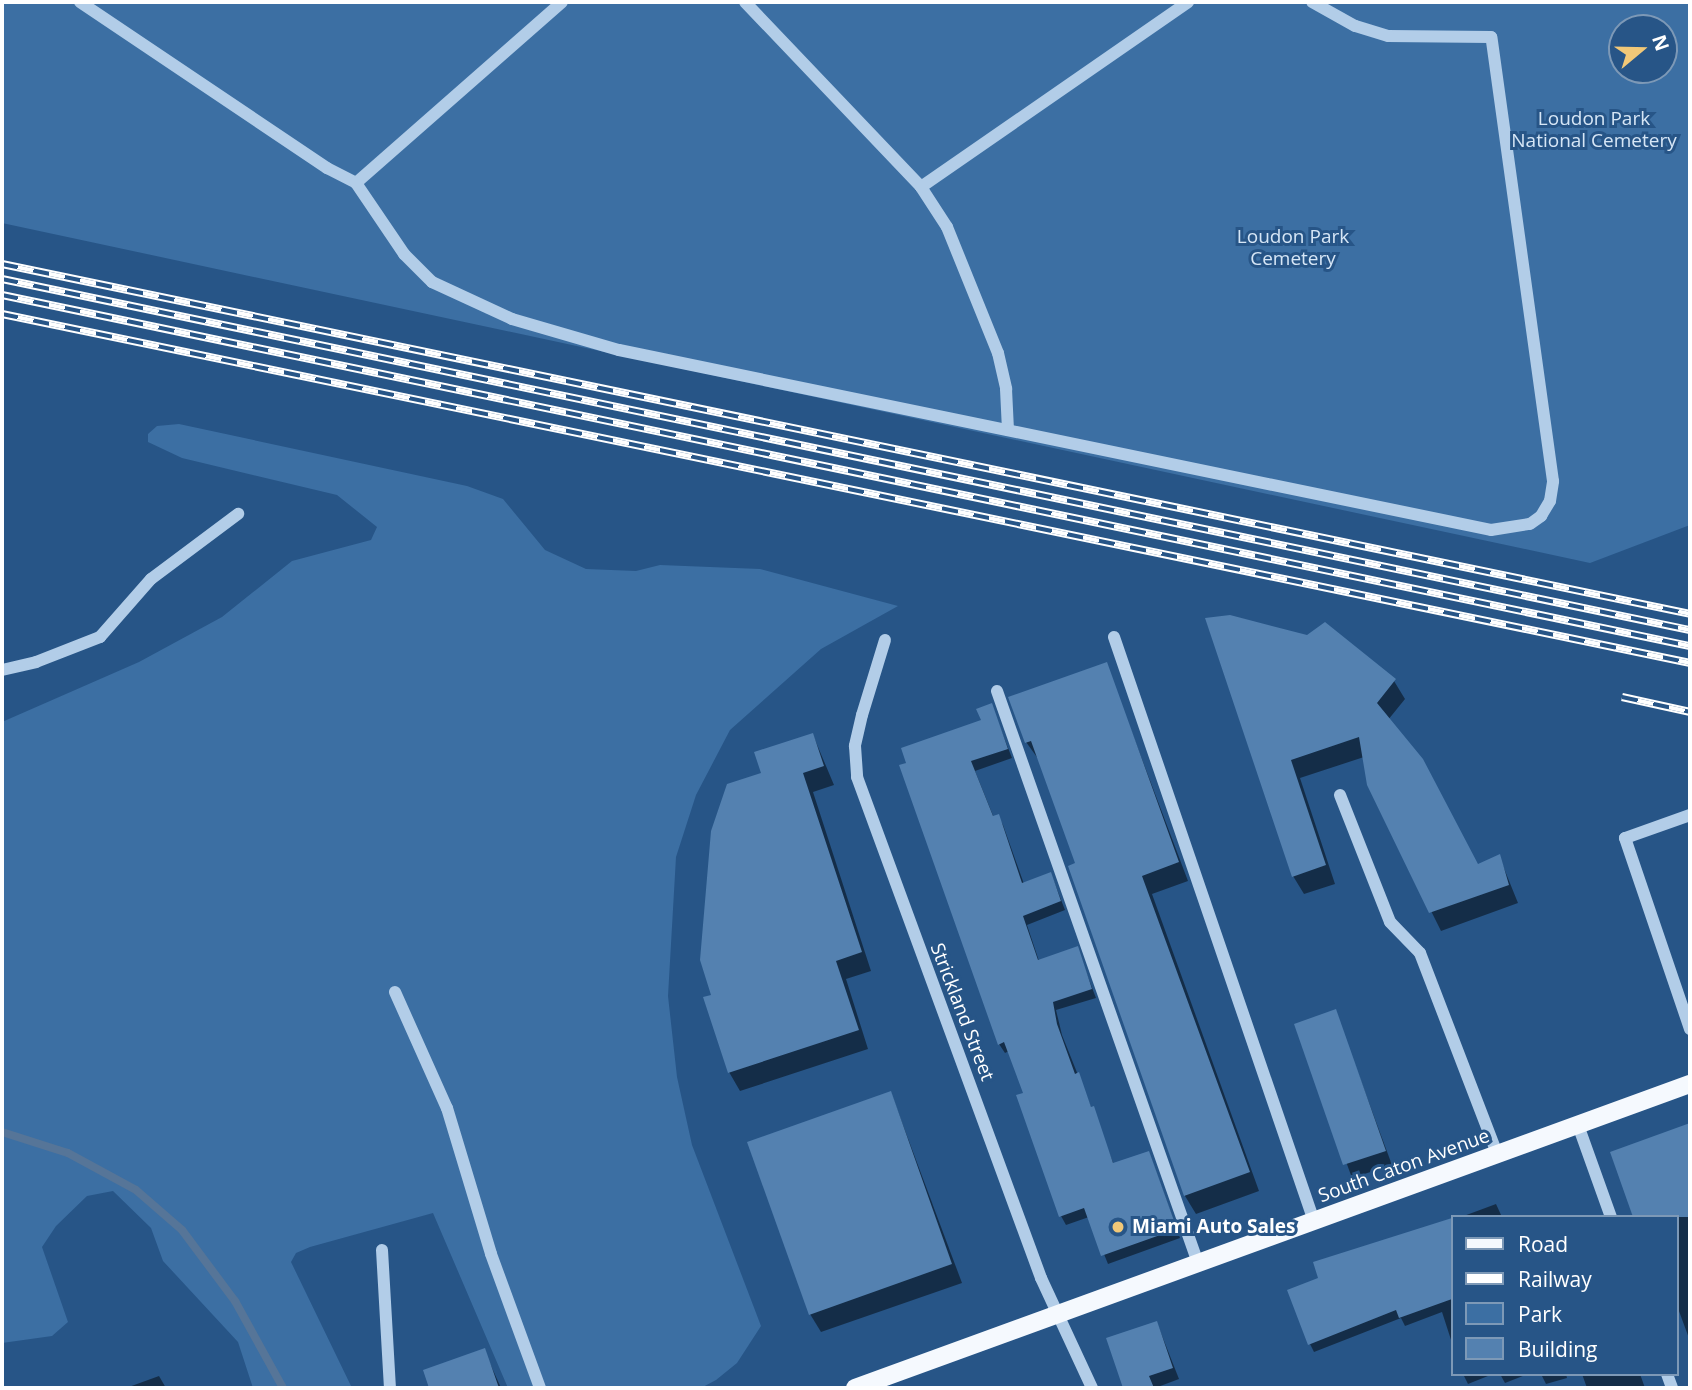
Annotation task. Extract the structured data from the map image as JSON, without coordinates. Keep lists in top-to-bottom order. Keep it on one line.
{"streets":{"main road":["South Caton Avenue"],"street":["Strickland Street"]},"crossings":[["Strickland Street","South Caton Avenue"]],"parks":["Loudon Park National Cemetery","Loudon Park Cemetery"],"places":["Miami Auto Sales"],"legend":["Road","Railway","Park","Building"],"north":"right"}
